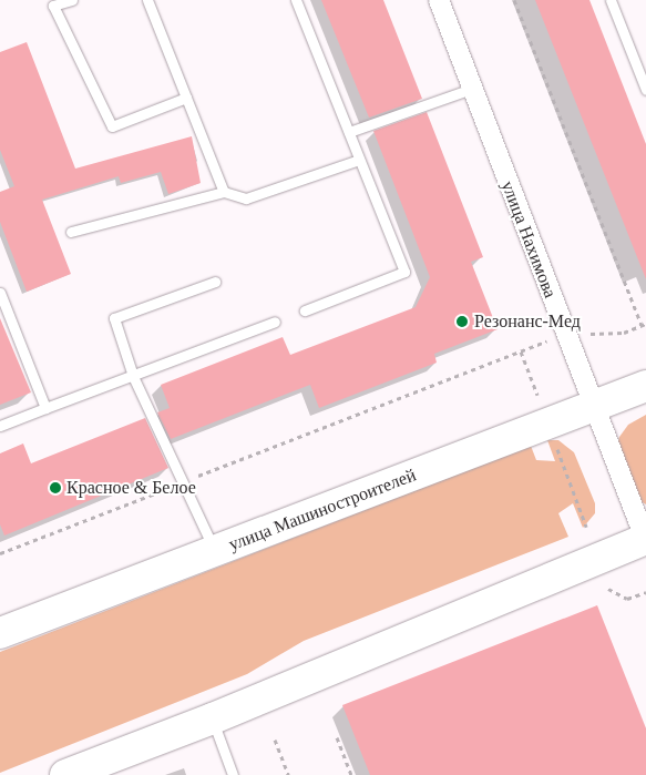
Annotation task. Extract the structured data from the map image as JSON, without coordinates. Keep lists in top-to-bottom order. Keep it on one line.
{"streets":{"main road":["улица Машиностроителей"],"street":["улица Нахимова"]},"crossings":[["улица Нахимова","улица Машиностроителей"]],"places":["Резонанс-Мед","Красное & Белое"]}
